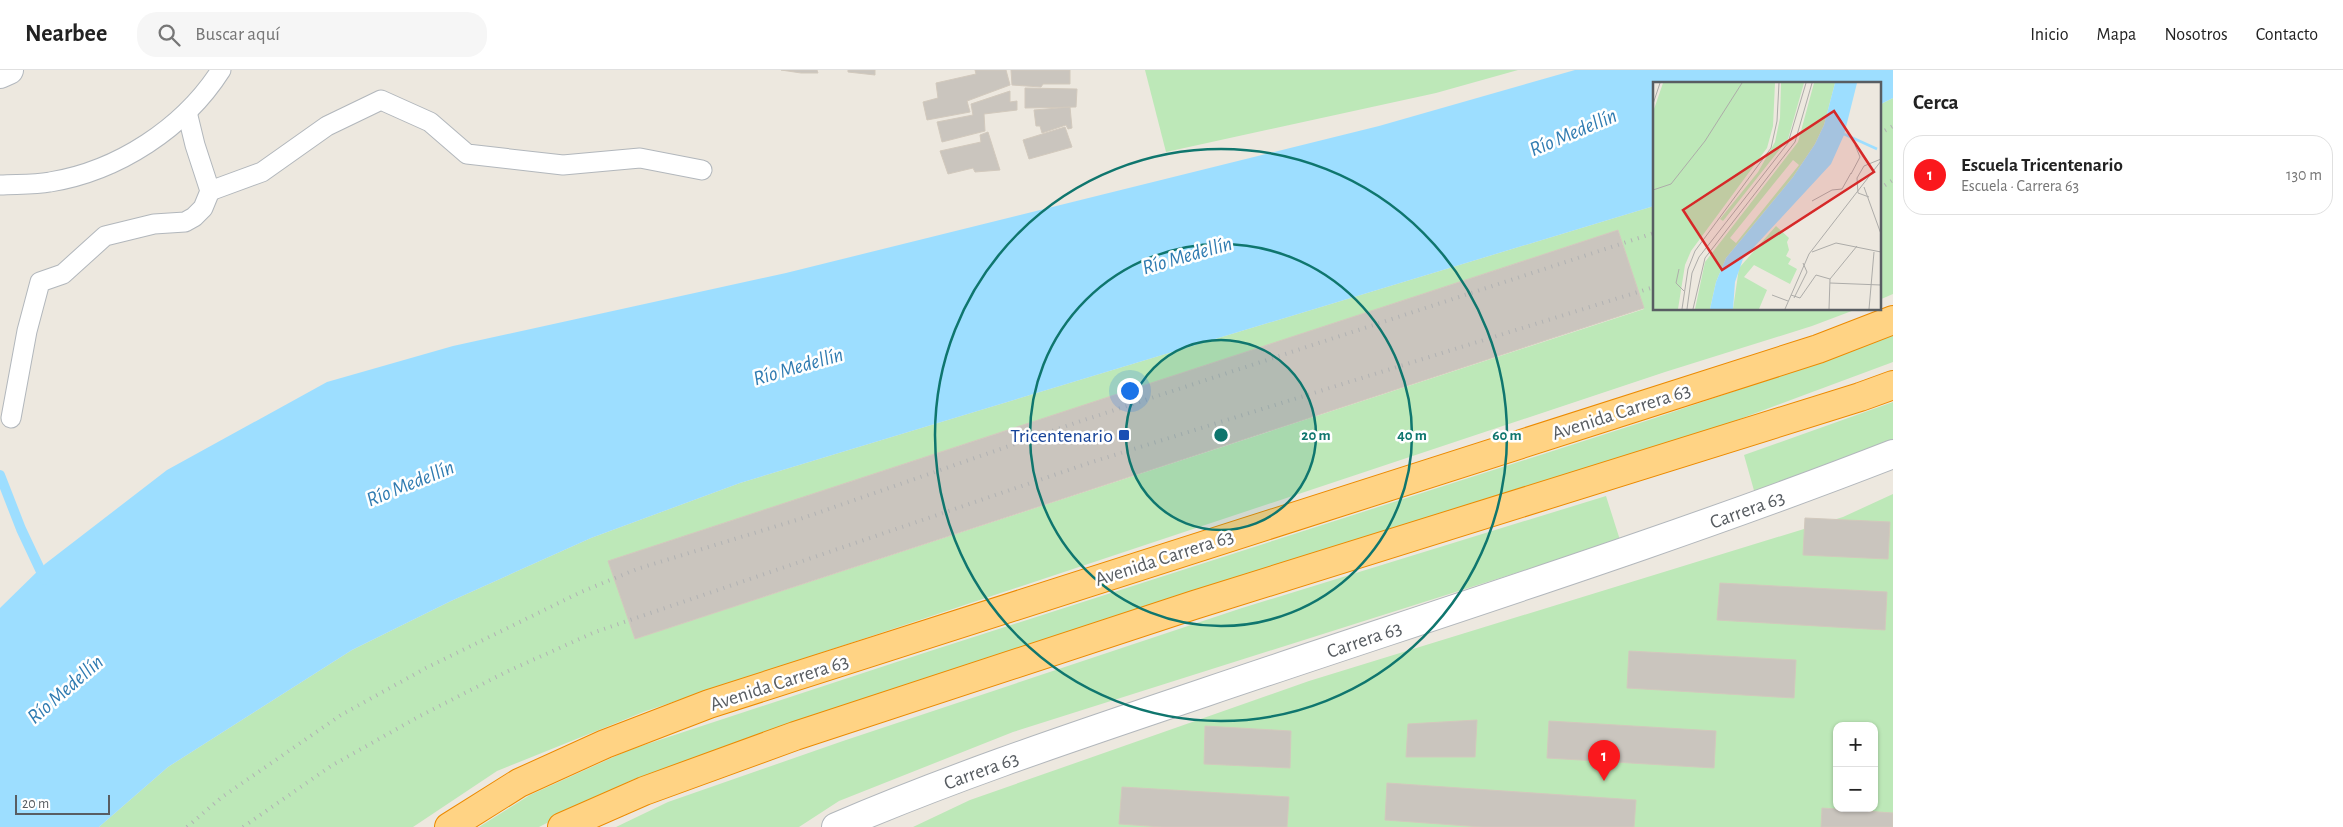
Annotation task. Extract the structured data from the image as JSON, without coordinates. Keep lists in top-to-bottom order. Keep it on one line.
{"streets":{"highway":["Avenida Carrera 63"],"street":["Carrera 63"]},"water":["Río Medellín"],"places":{"transit":["Tricentenario"]},"scale_bar":"20 m","page":{"header":"Nearbee","search":"Buscar aquí","nav":["Inicio","Mapa","Nosotros","Contacto"],"heading":"Cerca","list":[{"mark":"1","name":"Escuela Tricentenario","note":"Escuela · Carrera 63","value":"130 m"}],"map_buttons":["+","−"],"pins":"1","scale":"20 m"},"rings":["20 m","40 m","60 m"]}
